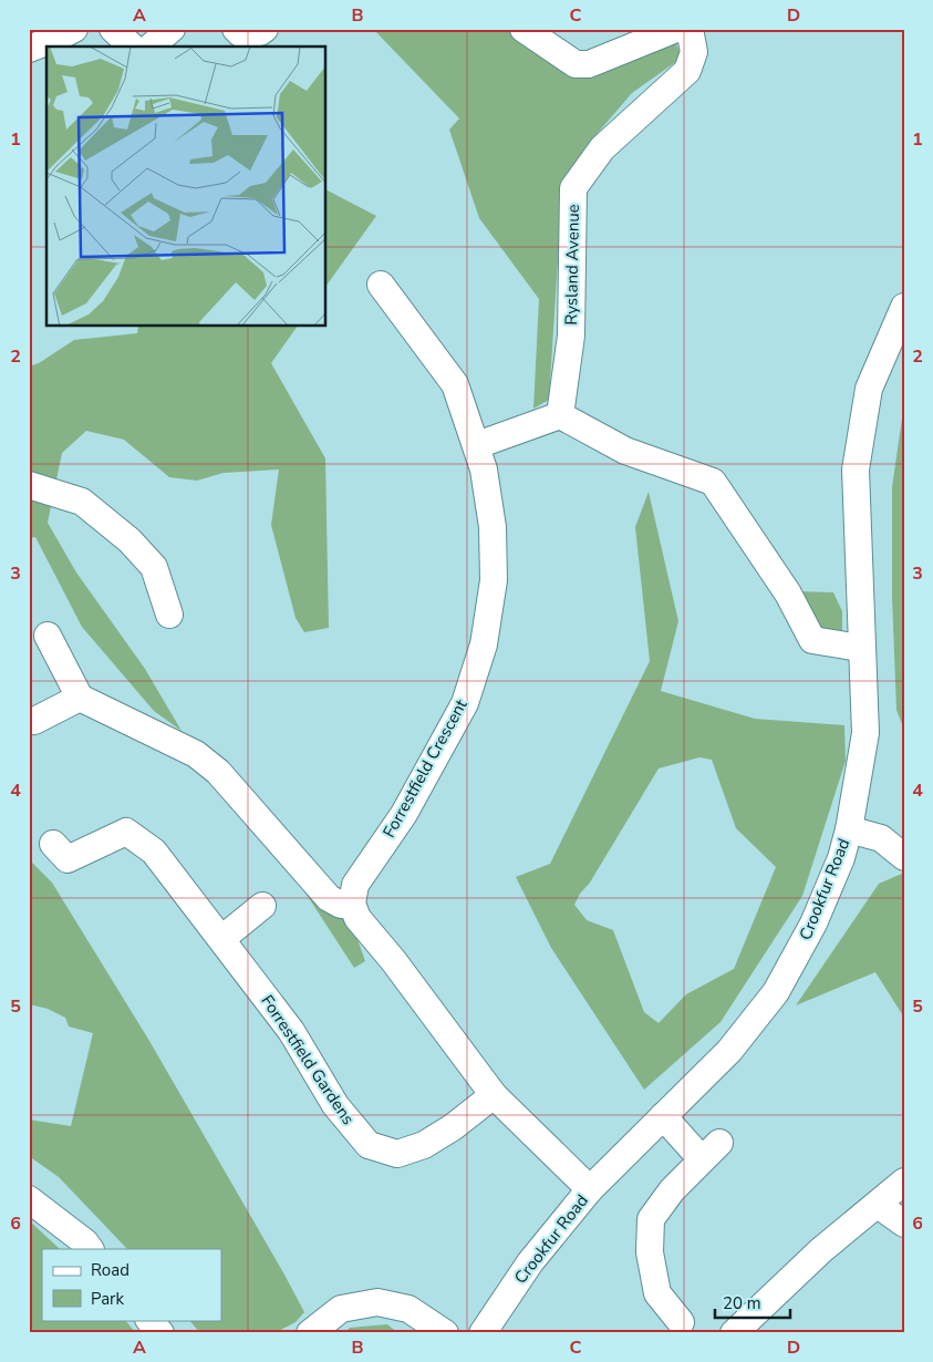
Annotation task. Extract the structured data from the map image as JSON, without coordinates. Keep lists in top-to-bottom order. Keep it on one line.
{"streets":{"street":["Rysland Avenue","Forrestfield Crescent","Crookfur Road","Forrestfield Gardens"]},"legend":["Road","Park"],"scale_bar":"20 m","grid":{"columns":["A","B","C","D"],"rows":["1","2","3","4","5","6"]}}
